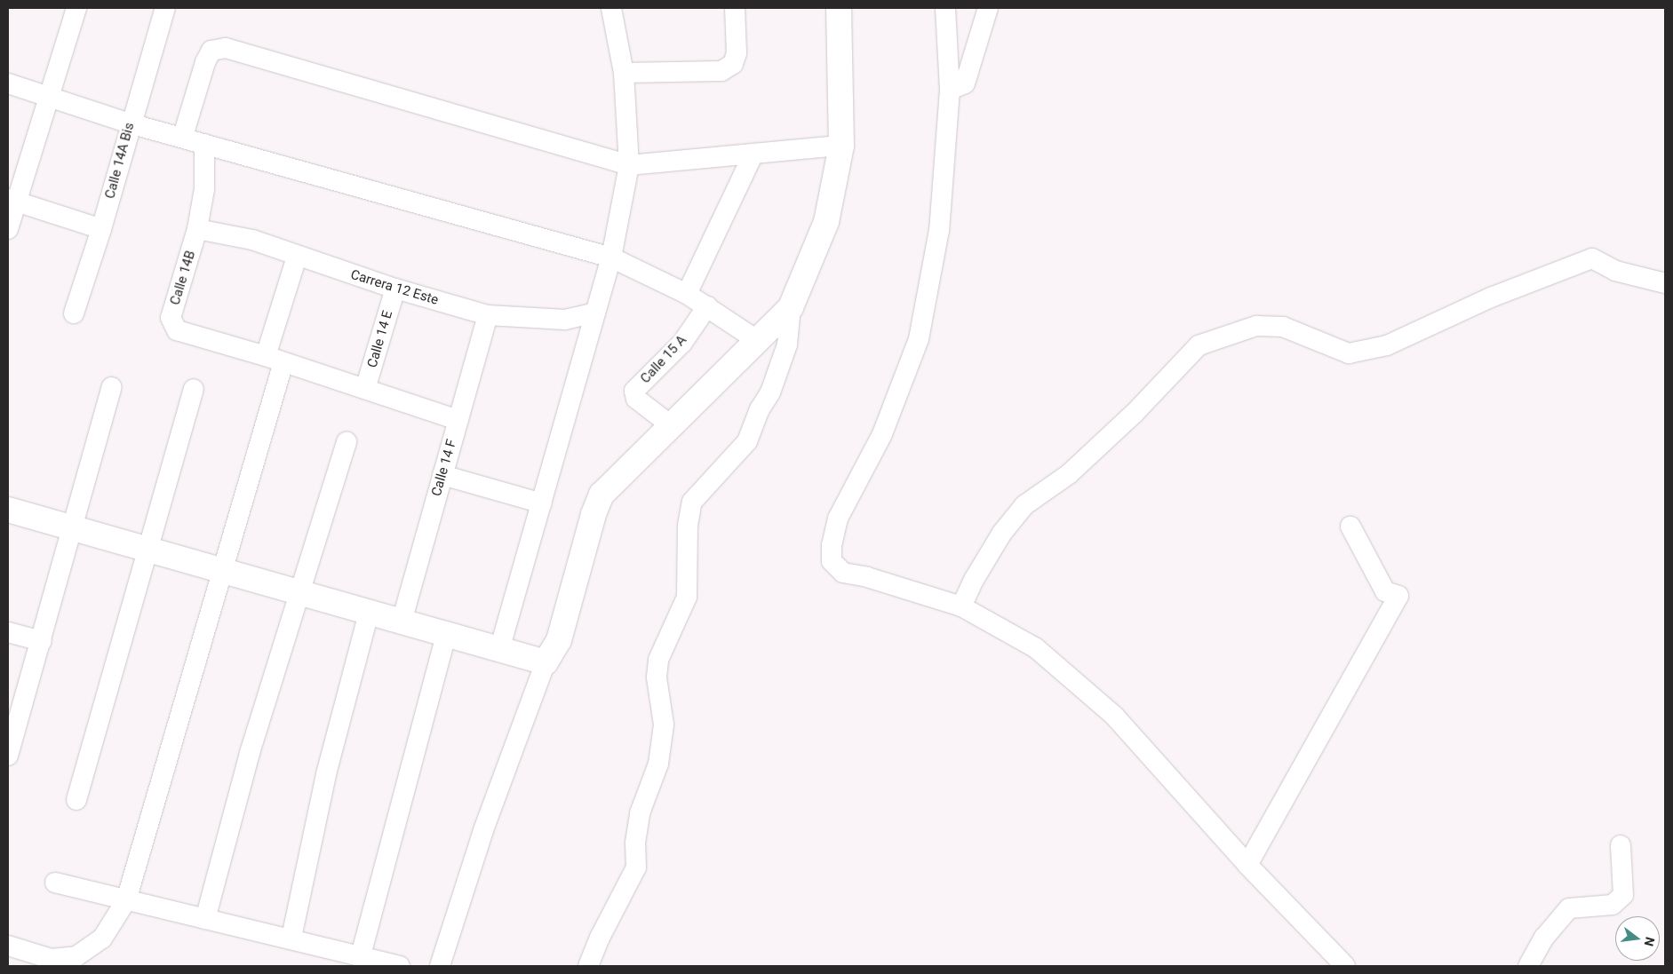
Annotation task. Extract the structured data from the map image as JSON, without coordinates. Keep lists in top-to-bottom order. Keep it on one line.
{"streets":{"street":["Calle 14A Bis","Calle 14B","Carrera 12 Este","Calle 14 E","Calle 15 A","Calle 14 F"]},"crossings":[["Calle 14B","Carrera 12 Este"],["Carrera 12 Este","Calle 14 E"],["Carrera 12 Este","Calle 14 F"]],"north":"right"}
